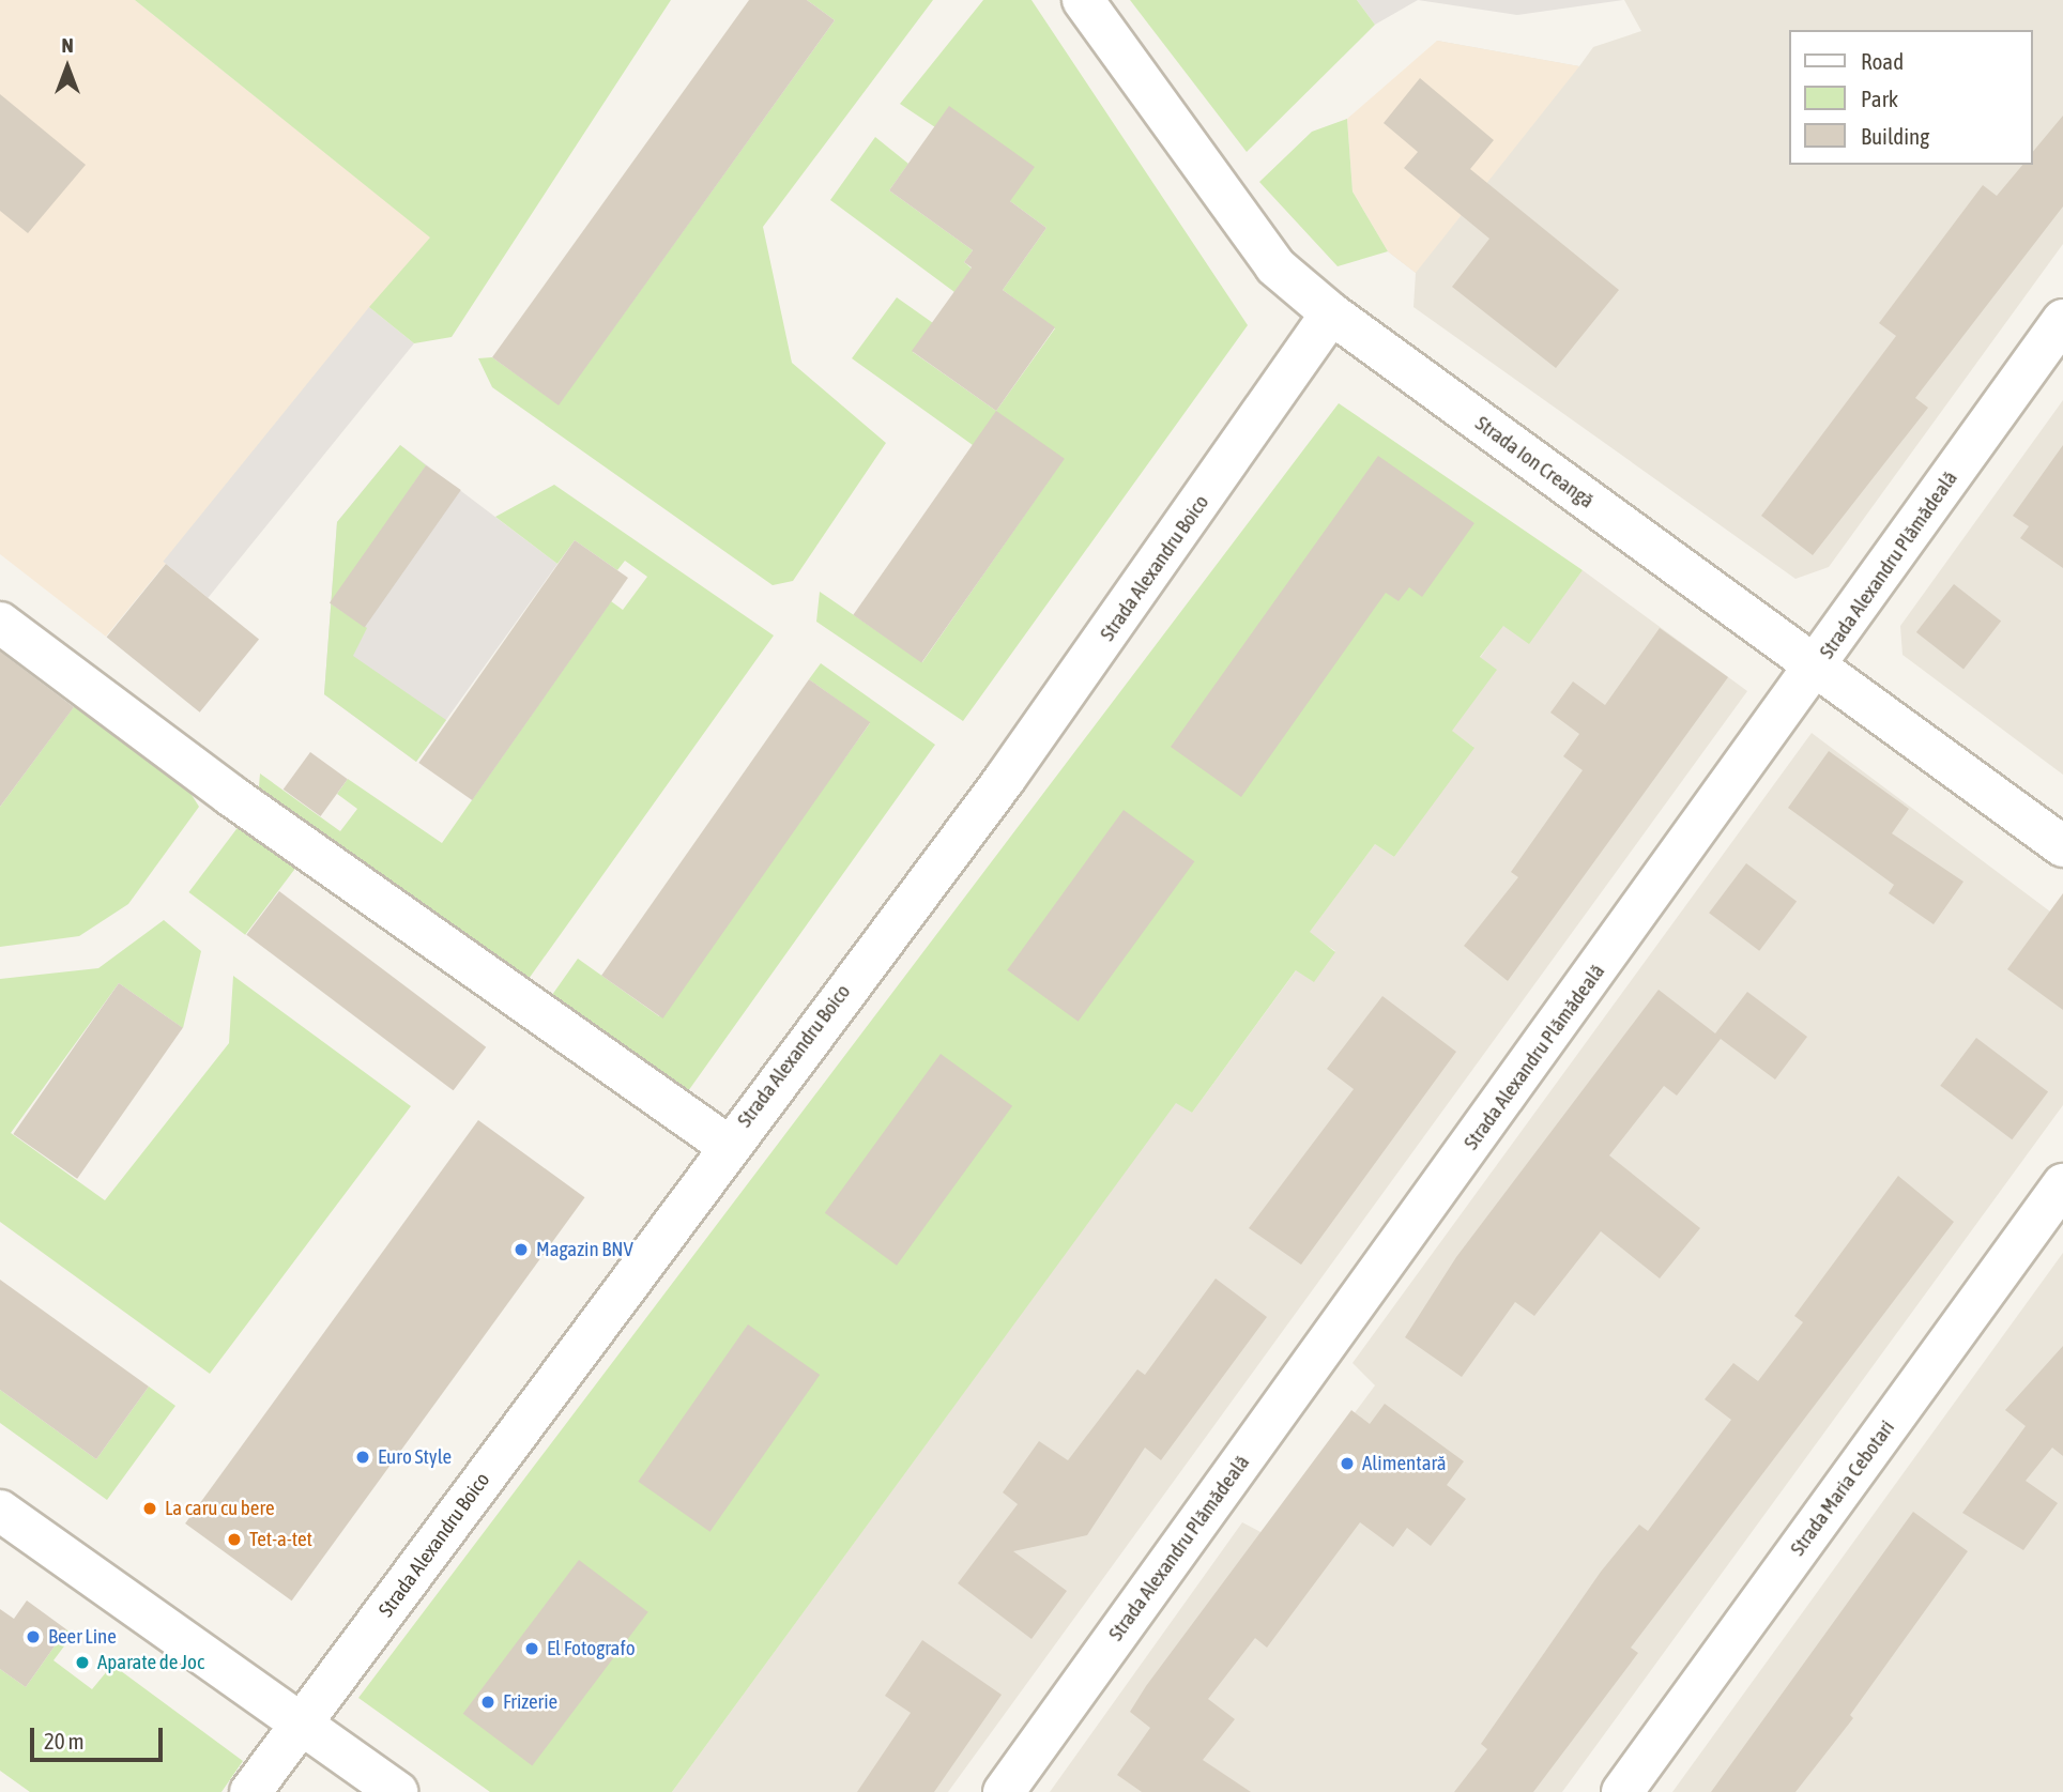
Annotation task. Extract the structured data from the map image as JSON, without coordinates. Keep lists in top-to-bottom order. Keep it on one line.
{"streets":{"street":["Strada Ion Creangă","Strada Alexandru Plămădeală","Strada Alexandru Boico","Strada Maria Cebotari"]},"crossings":[["Strada Ion Creangă","Strada Alexandru Plămădeală"],["Strada Ion Creangă","Strada Alexandru Boico"]],"places":["Magazin BNV","Euro Style","Alimentară","La caru cu bere","Tet-a-tet","Beer Line","El Fotografo","Aparate de Joc","Frizerie"],"legend":["Road","Park","Building"],"scale_bar":"20 m","north":"top"}
